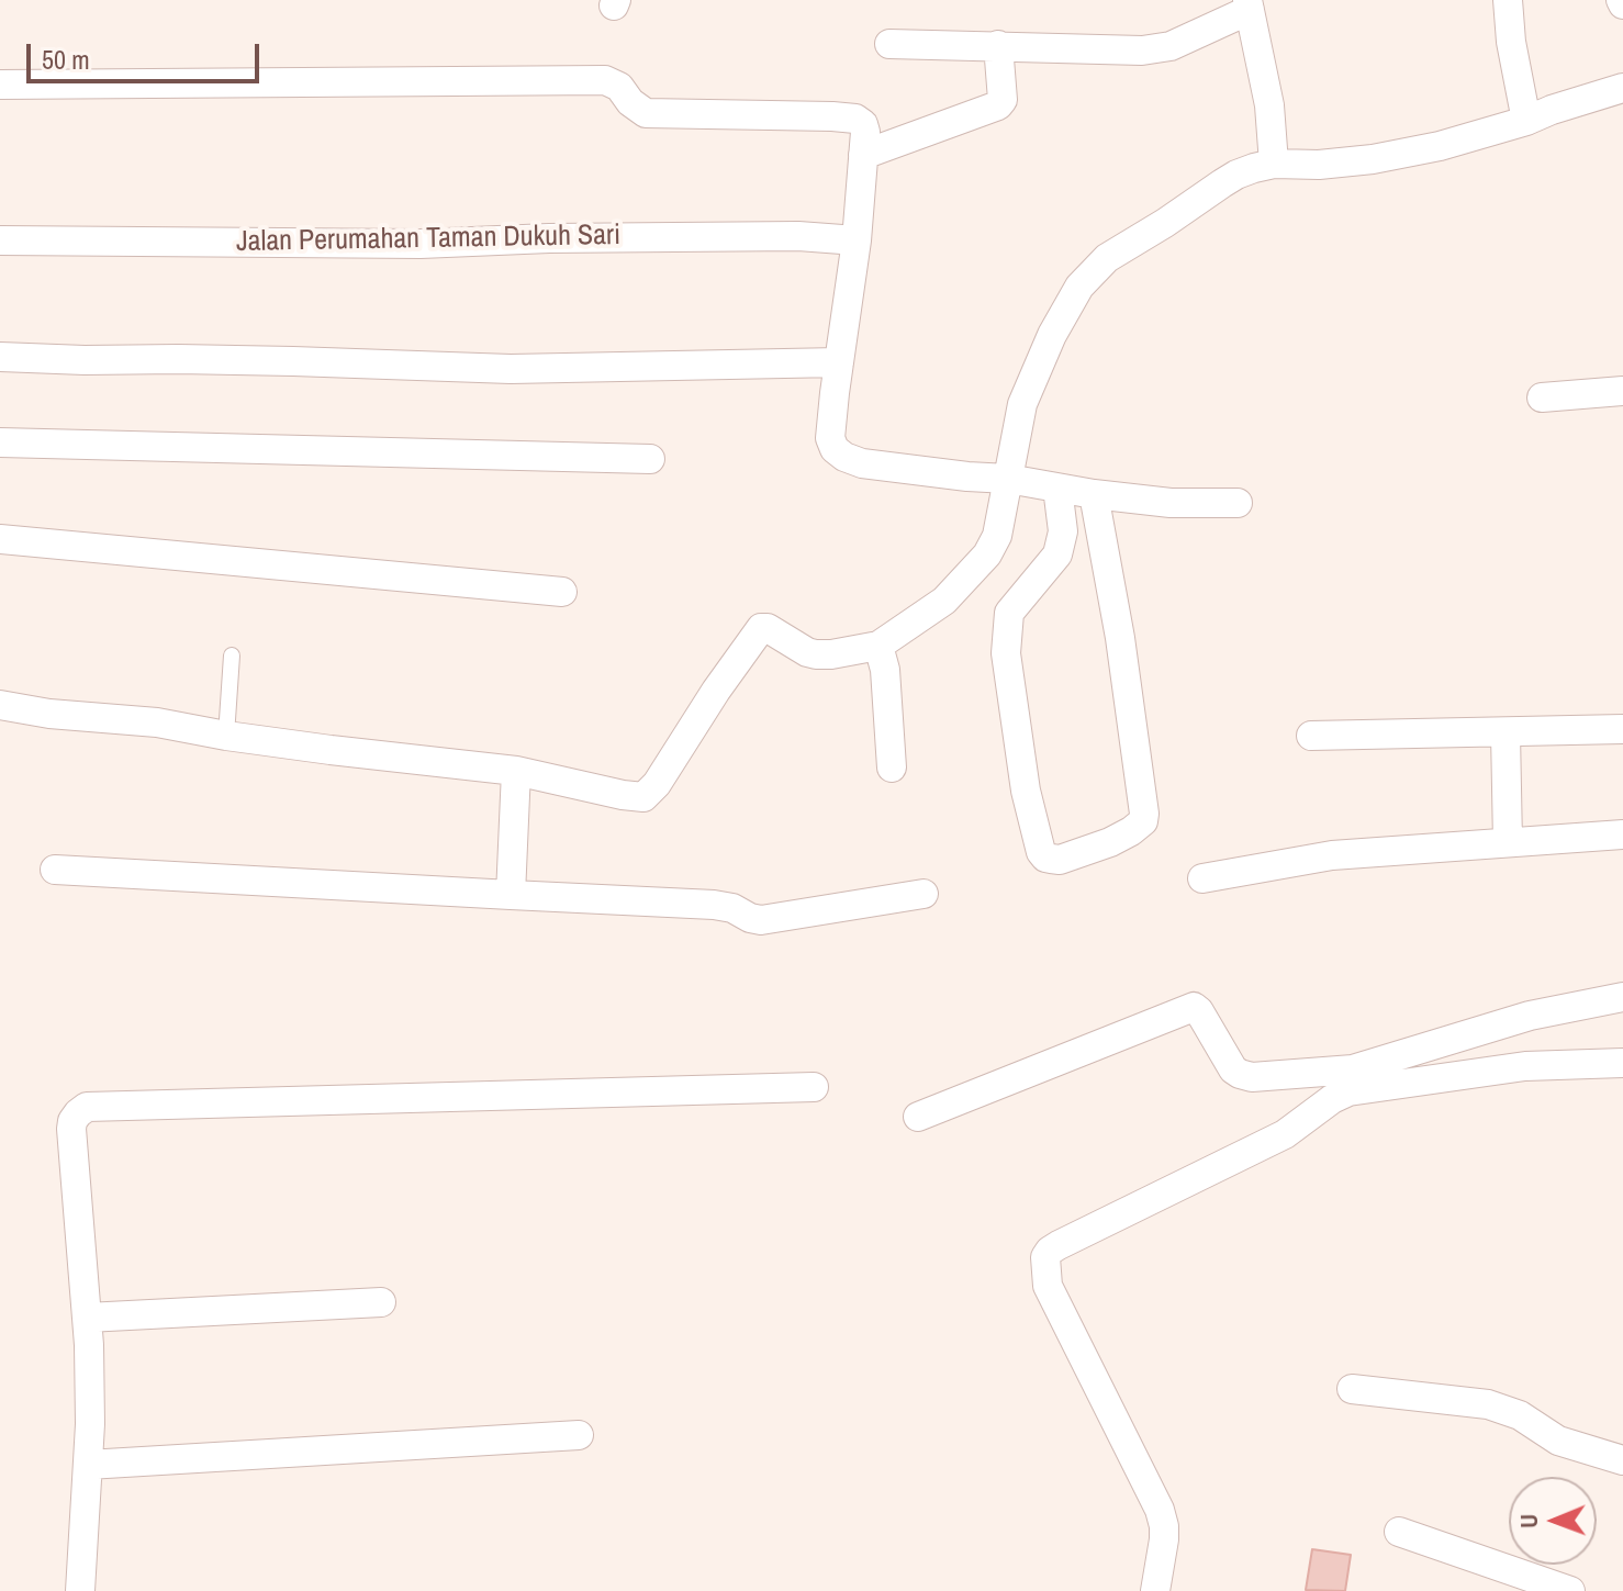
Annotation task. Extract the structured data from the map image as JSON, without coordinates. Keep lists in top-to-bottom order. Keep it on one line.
{"streets":{"street":["Jalan Perumahan Taman Dukuh Sari"]},"scale_bar":"50 m","north":"left"}
